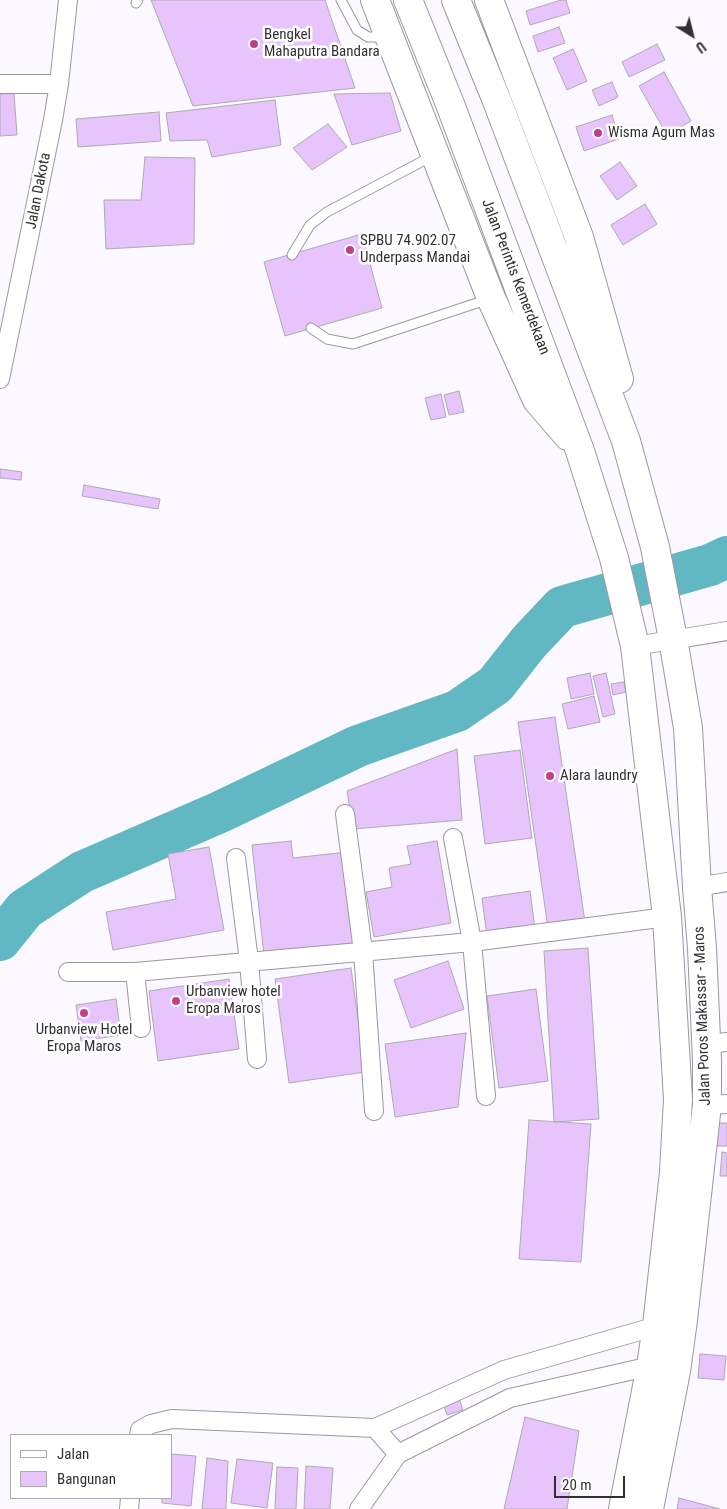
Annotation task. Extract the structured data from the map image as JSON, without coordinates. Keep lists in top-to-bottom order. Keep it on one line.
{"streets":{"highway":["Jalan Perintis Kemerdekaan","Jalan Poros Makassar - Maros"],"street":["Jalan Dakota"]},"crossings":[["Jalan Perintis Kemerdekaan","Jalan Poros Makassar - Maros"]],"places":["Bengkel Mahaputra Bandara","Wisma Agum Mas","SPBU 74.902.07 Underpass Mandai","Alara laundry","Urbanview hotel Eropa Maros","Urbanview Hotel Eropa Maros"],"legend":["Jalan","Bangunan"],"scale_bar":"20 m","north":"bottom right"}
